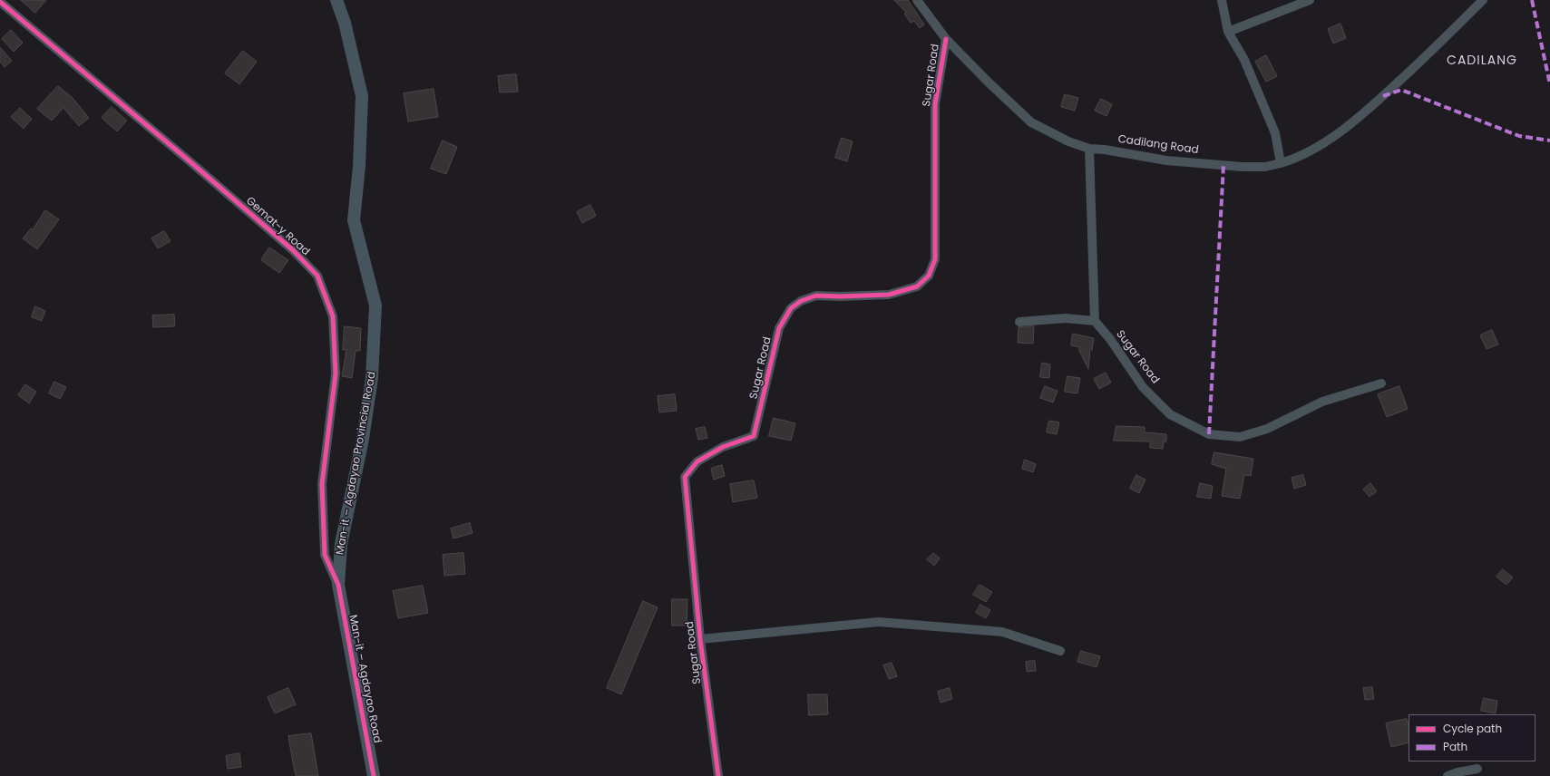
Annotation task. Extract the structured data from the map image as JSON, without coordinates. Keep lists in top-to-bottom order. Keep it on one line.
{"streets":{"street":["Sugar Road","Cadilang Road","Gemat-y Road","Man-it – Agdayao Provincial Road","Man-it – Agdayao Road"]},"crossings":[["Sugar Road","Cadilang Road"],["Gemat-y Road","Man-it – Agdayao Provincial Road"],["Gemat-y Road","Man-it – Agdayao Road"],["Man-it – Agdayao Provincial Road","Man-it – Agdayao Road"]],"districts":["CADILANG"],"legend":["Cycle path","Path"]}
